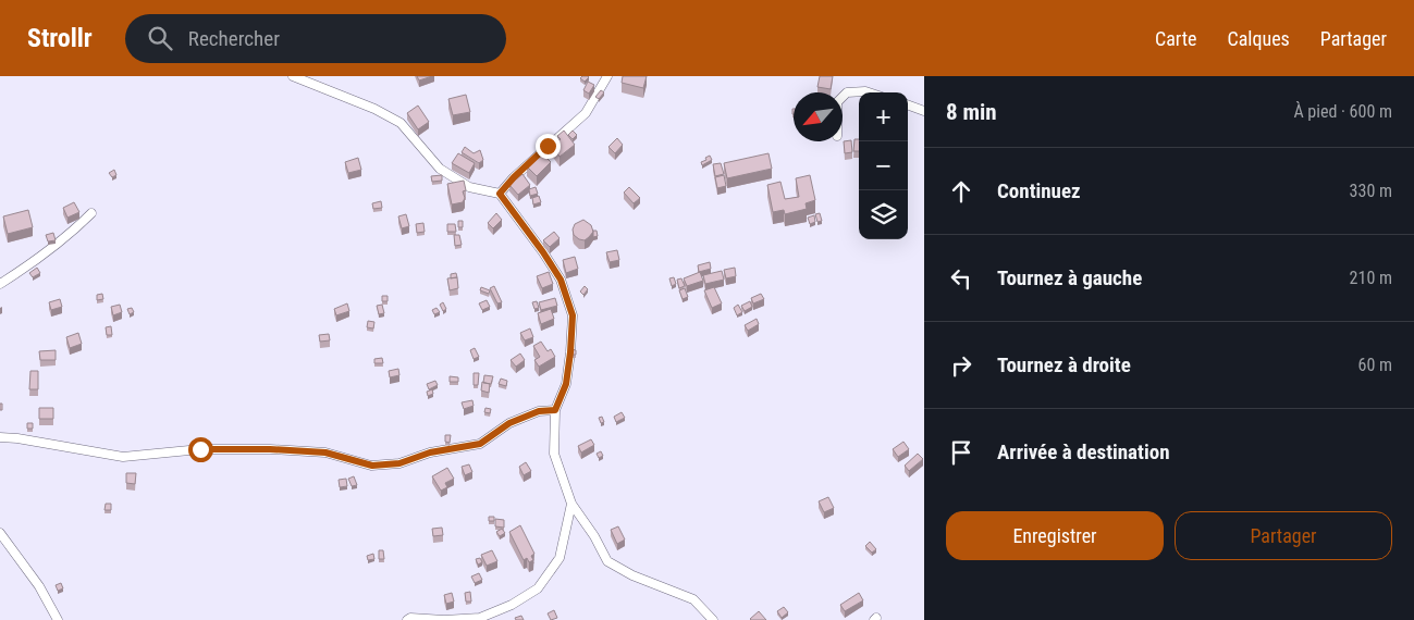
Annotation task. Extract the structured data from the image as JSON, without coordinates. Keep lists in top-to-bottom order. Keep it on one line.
{"north":"bottom left","page":{"header":"Strollr","search":"Rechercher","nav":["Carte","Calques","Partager"],"heading":["8 min","À pied · 600 m"],"map_buttons":["+","−"],"list":[["Continuez","330 m"],["Tournez à gauche","210 m"],["Tournez à droite","60 m"],"Arrivée à destination"],"buttons":["Enregistrer","Partager"]}}
